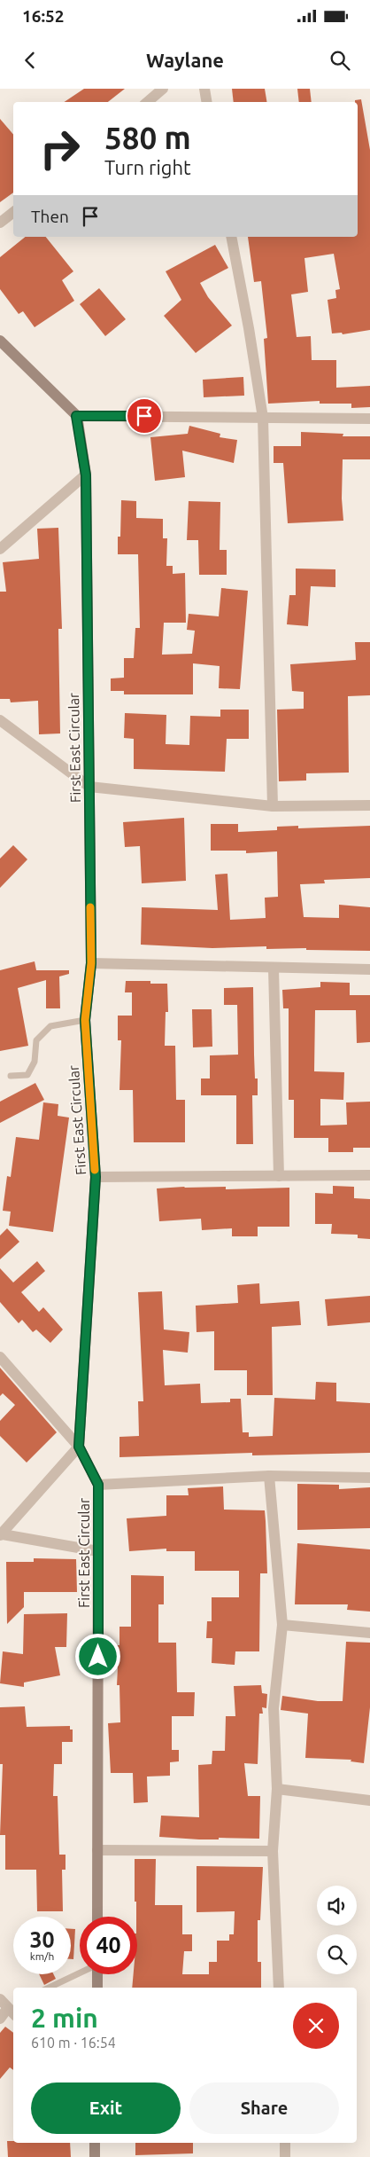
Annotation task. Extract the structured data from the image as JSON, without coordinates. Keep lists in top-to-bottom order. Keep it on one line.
{"streets":{"street":["First East Circular"]},"page":{"status":"16:52","header":"Waylane","turn":["580 m","Turn right"],"then":"Then","speed":"30 km/h","limit":"40","heading":["2 min","610 m · 16:54"],"buttons":["Exit","Share"]}}
